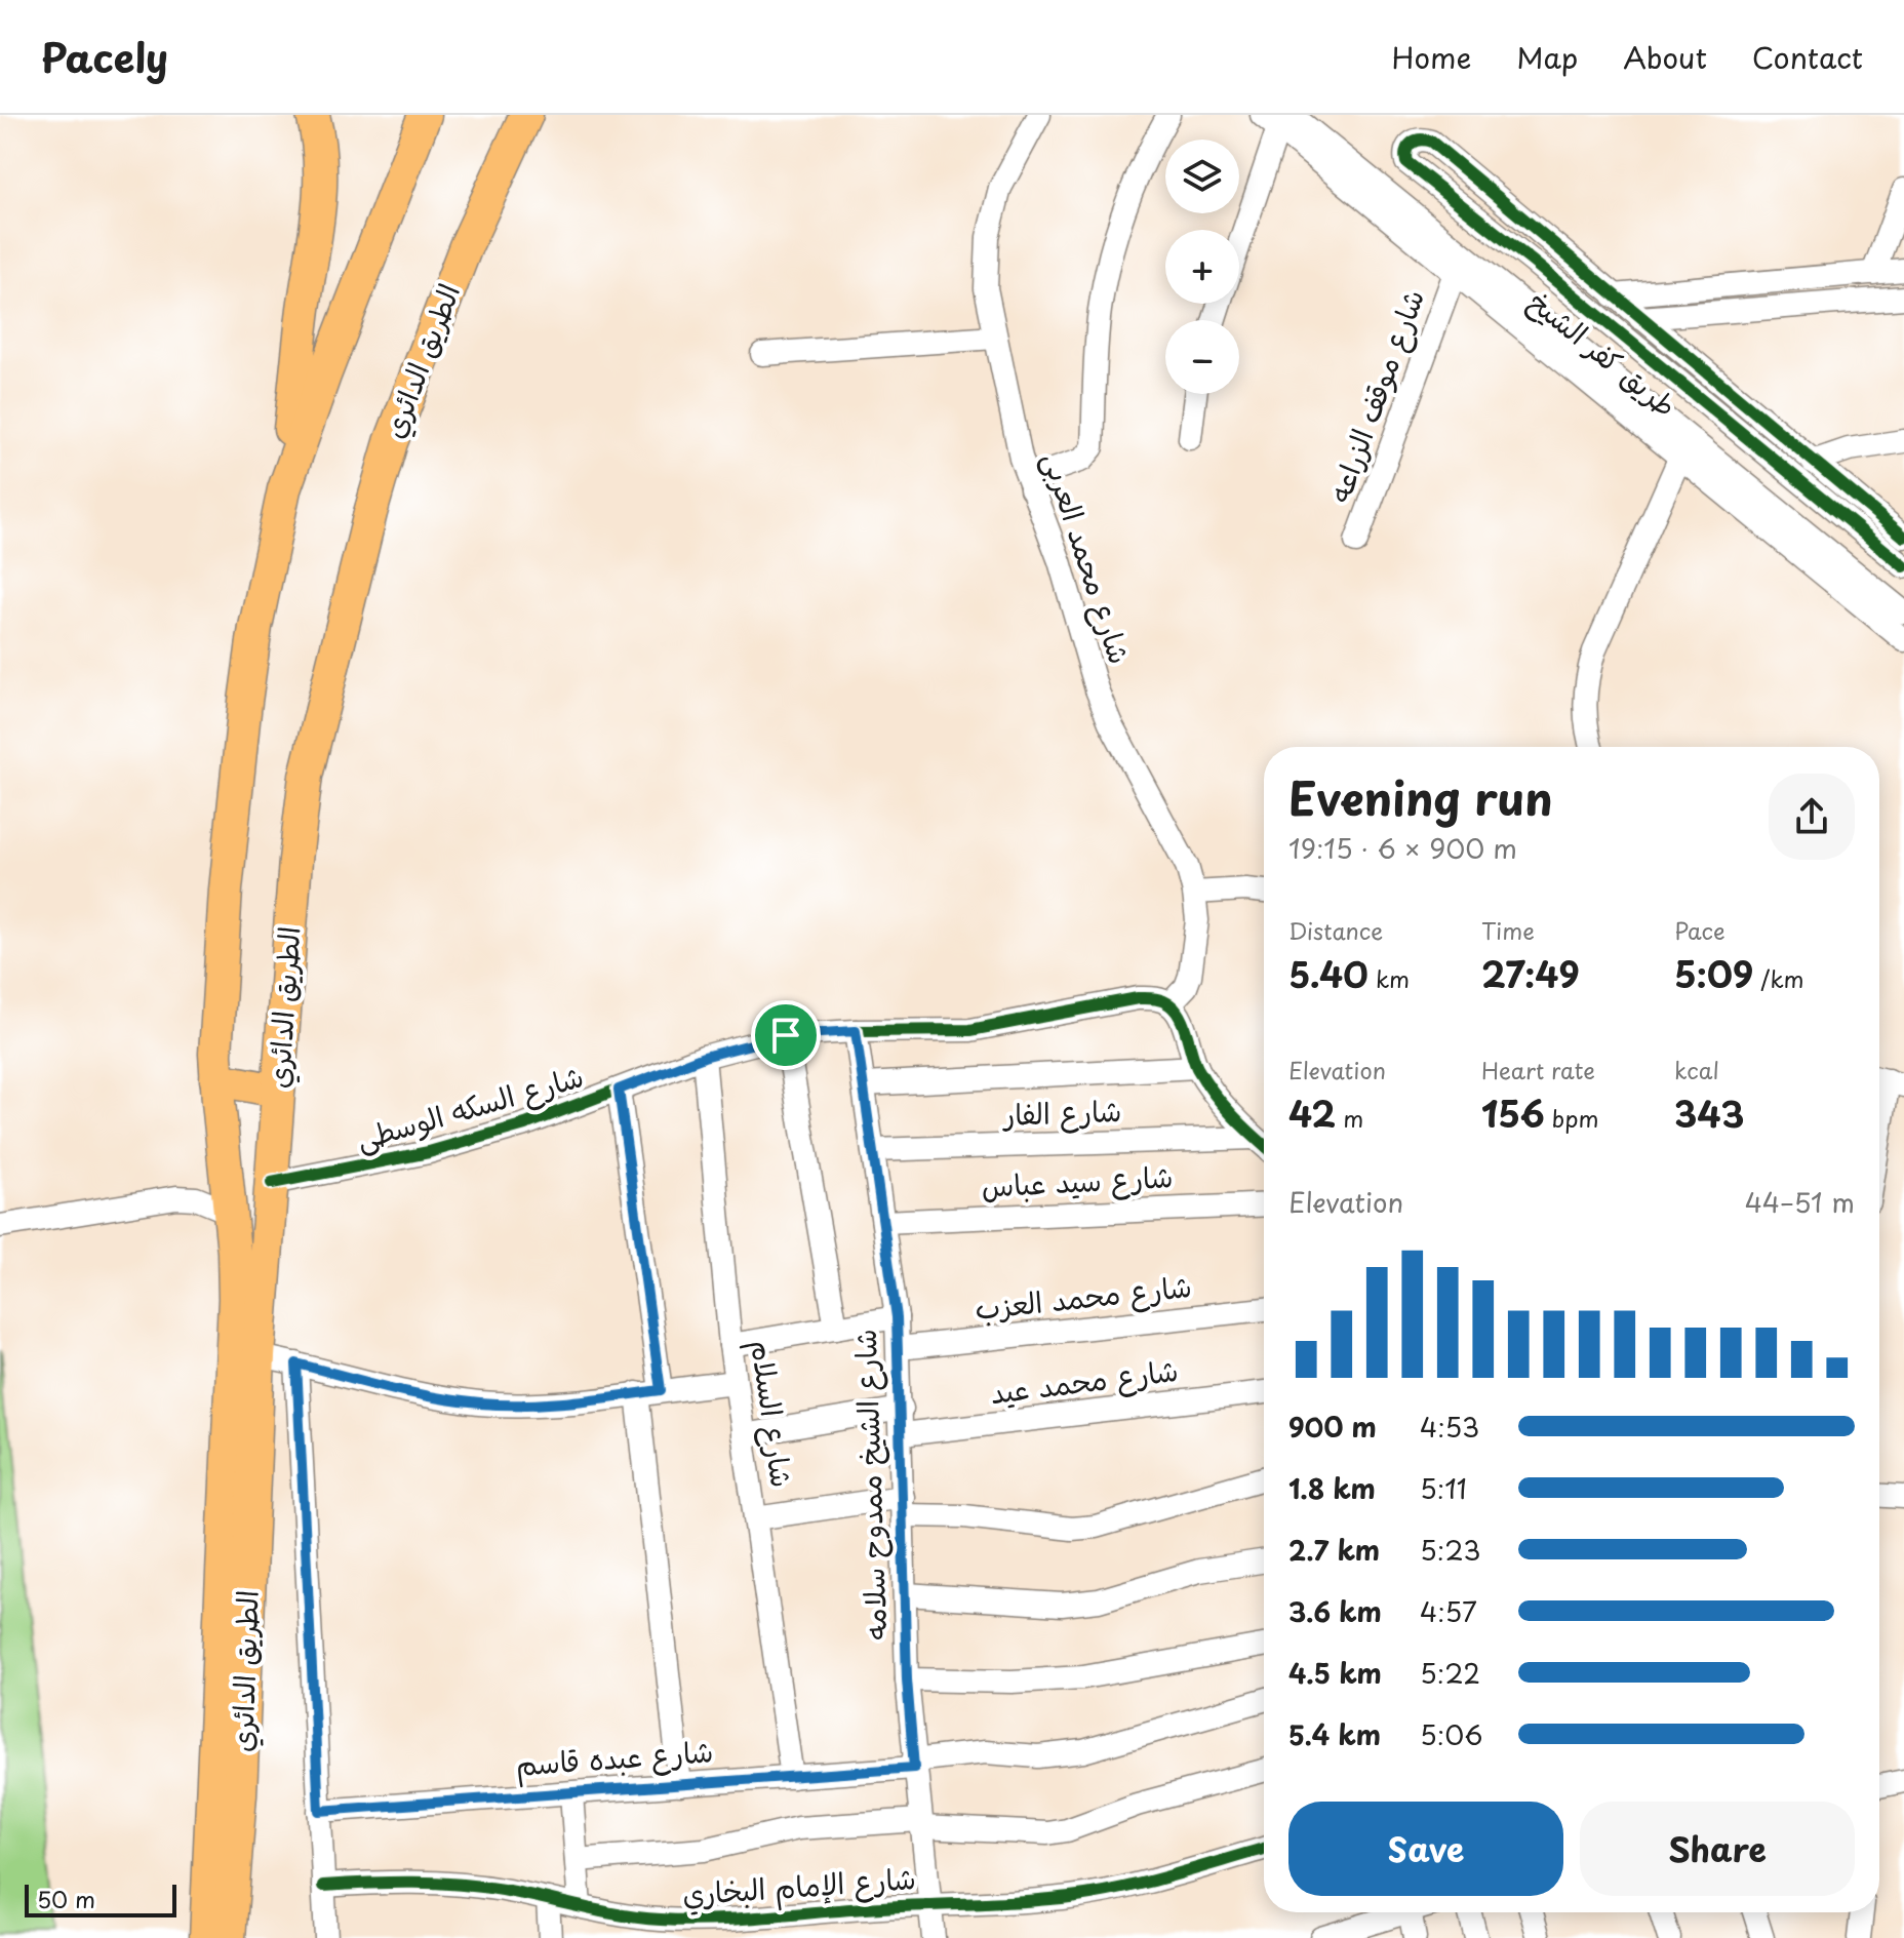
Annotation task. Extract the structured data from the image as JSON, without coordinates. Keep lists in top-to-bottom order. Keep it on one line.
{"streets":{"highway":["الطريق الدائري"],"street":["طريق كفر الشيخ","شارع موقف الزراعه","شارع محمد العربى","شارع السكه الوسطى","شارع الفار","شارع سيد عباس","شارع محمد العزب","شارع محمد عيد","شارع السلام","شارع الشيخ ممدوح سلامه","شارع عبده قاسم","شارع الإمام البخاري"]},"crossings":[["طريق كفر الشيخ","شارع موقف الزراعه"],["الطريق الدائري","شارع السكه الوسطى"],["شارع محمد العربى","شارع السكه الوسطى"],["شارع السكه الوسطى","شارع السلام"],["شارع السكه الوسطى","شارع الشيخ ممدوح سلامه"],["شارع الفار","شارع الشيخ ممدوح سلامه"],["شارع سيد عباس","شارع الشيخ ممدوح سلامه"],["شارع محمد العزب","شارع الشيخ ممدوح سلامه"],["شارع محمد عيد","شارع الشيخ ممدوح سلامه"],["شارع السلام","شارع عبده قاسم"],["شارع الشيخ ممدوح سلامه","شارع عبده قاسم"],["شارع الشيخ ممدوح سلامه","شارع الإمام البخاري"]],"scale_bar":"50 m","page":{"header":"Pacely","nav":["Home","Map","About","Contact"],"map_buttons":["+","−"],"heading":["Evening run","19:15 · 6 × 900 m"],"stats":[["Distance","5.40 km"],["Time","27:49"],["Pace","5:09 /km"],["Elevation","42 m"],["Heart rate","156 bpm"],["kcal","343"]],"chart":["Elevation","44–51 m"],"list":[{"name":"900 m","note":"4:53"},{"name":"1.8 km","note":"5:11"},{"name":"2.7 km","note":"5:23"},{"name":"3.6 km","note":"4:57"},{"name":"4.5 km","note":"5:22"},{"name":"5.4 km","note":"5:06"}],"buttons":["Save","Share"],"scale":"50 m"}}
